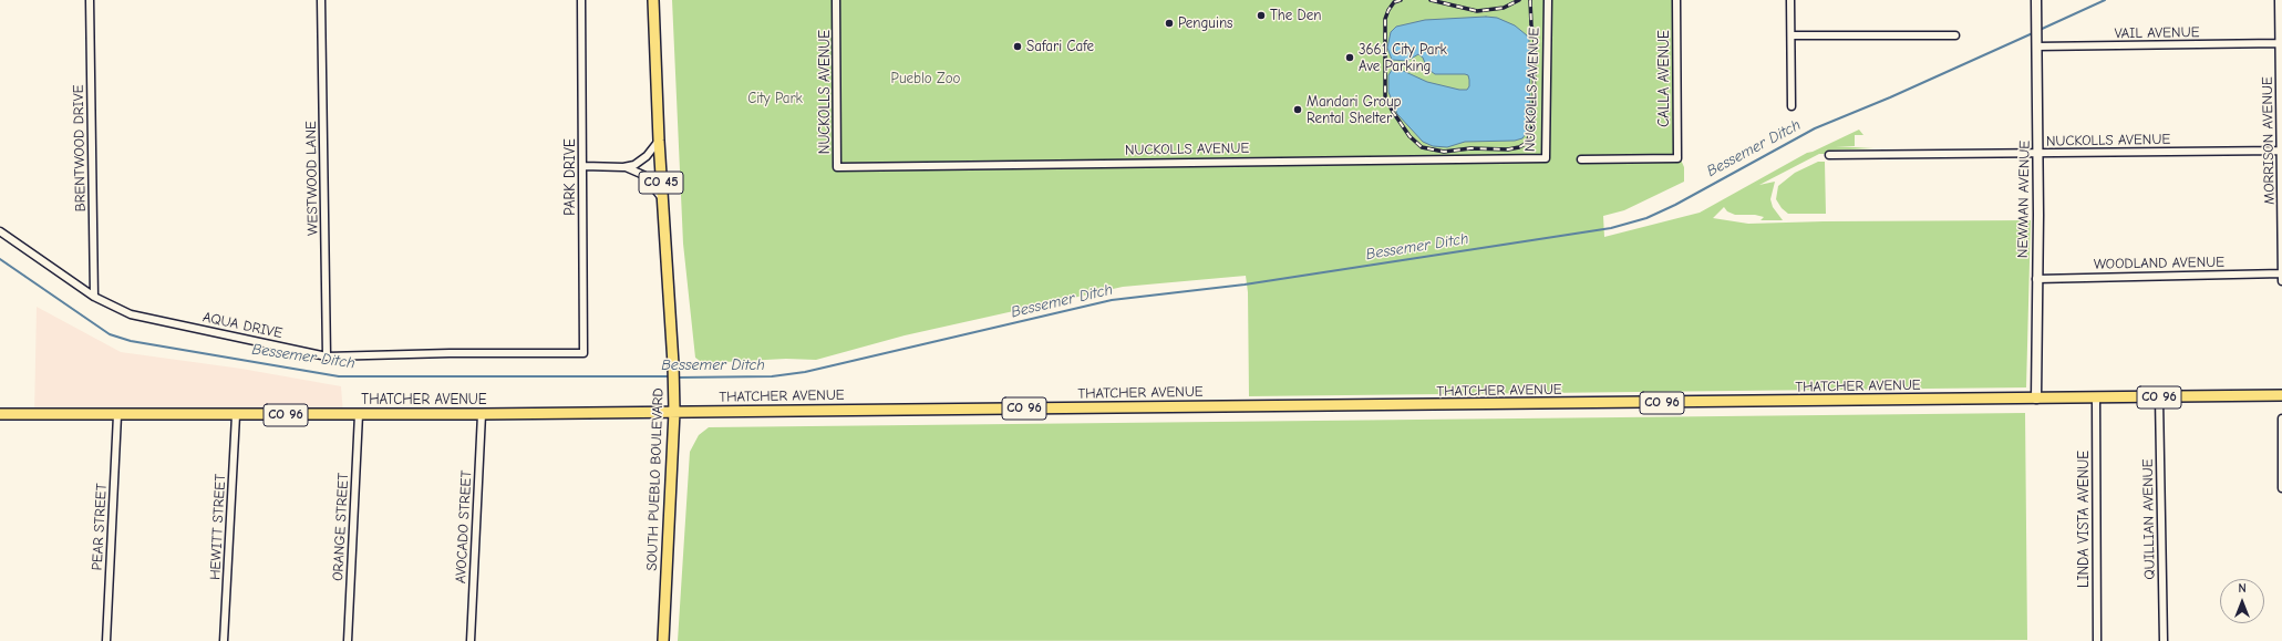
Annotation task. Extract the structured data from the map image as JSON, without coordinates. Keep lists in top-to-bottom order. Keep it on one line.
{"streets":{"main road":["CO 45","THATCHER AVENUE","CO 96","SOUTH PUEBLO BOULEVARD"],"street":["VAIL AVENUE","CALLA AVENUE","NUCKOLLS AVENUE","MORRISON AVENUE","BRENTWOOD DRIVE","PARK DRIVE","WESTWOOD LANE","NEWMAN AVENUE","WOODLAND AVENUE","AQUA DRIVE","LINDA VISTA AVENUE","QUILLIAN AVENUE","PEAR STREET","HEWITT STREET","ORANGE STREET","AVOCADO STREET"]},"crossings":[["VAIL AVENUE","MORRISON AVENUE"],["VAIL AVENUE","NEWMAN AVENUE"],["NUCKOLLS AVENUE","MORRISON AVENUE"],["NUCKOLLS AVENUE","NEWMAN AVENUE"],["MORRISON AVENUE","WOODLAND AVENUE"],["BRENTWOOD DRIVE","AQUA DRIVE"],["PARK DRIVE","AQUA DRIVE"],["WESTWOOD LANE","AQUA DRIVE"],["NEWMAN AVENUE","WOODLAND AVENUE"],["NEWMAN AVENUE","THATCHER AVENUE"],["THATCHER AVENUE","SOUTH PUEBLO BOULEVARD"],["THATCHER AVENUE","LINDA VISTA AVENUE"],["THATCHER AVENUE","QUILLIAN AVENUE"],["THATCHER AVENUE","PEAR STREET"],["THATCHER AVENUE","HEWITT STREET"],["THATCHER AVENUE","ORANGE STREET"],["THATCHER AVENUE","AVOCADO STREET"]],"water":["Bessemer Ditch"],"parks":["Pueblo Zoo","City Park"],"places":["The Den","Penguins","Safari Cafe","3661 City Park Ave Parking","Mandari Group Rental Shelter"],"north":"top"}
